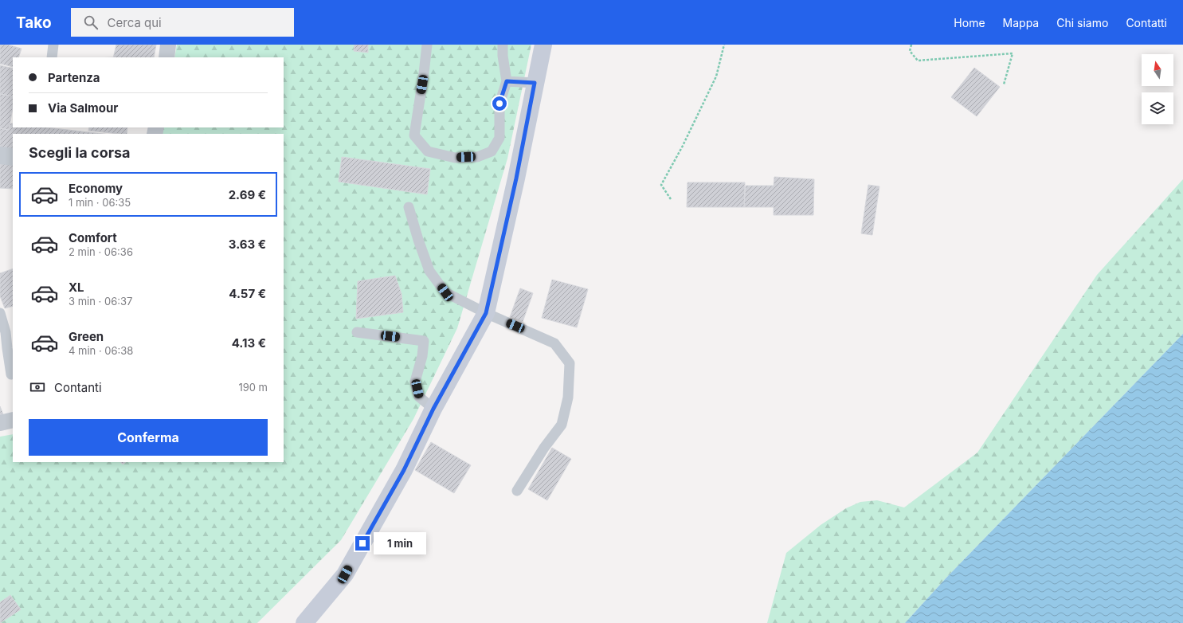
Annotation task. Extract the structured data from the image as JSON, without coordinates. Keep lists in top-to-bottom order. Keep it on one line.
{"north":"top","page":{"header":"Tako","search":"Cerca qui","nav":["Home","Mappa","Chi siamo","Contatti"],"banner":["Partenza","Via Salmour"],"heading":"Scegli la corsa","list":[{"name":"Economy","note":"1 min · 06:35","value":"2.69 €"},{"name":"Comfort","note":"2 min · 06:36","value":"3.63 €"},{"name":"XL","note":"3 min · 06:37","value":"4.57 €"},{"name":"Green","note":"4 min · 06:38","value":"4.13 €"}],"pay":["Contanti","190 m"],"buttons":"Conferma","bubble":"1 min"}}
